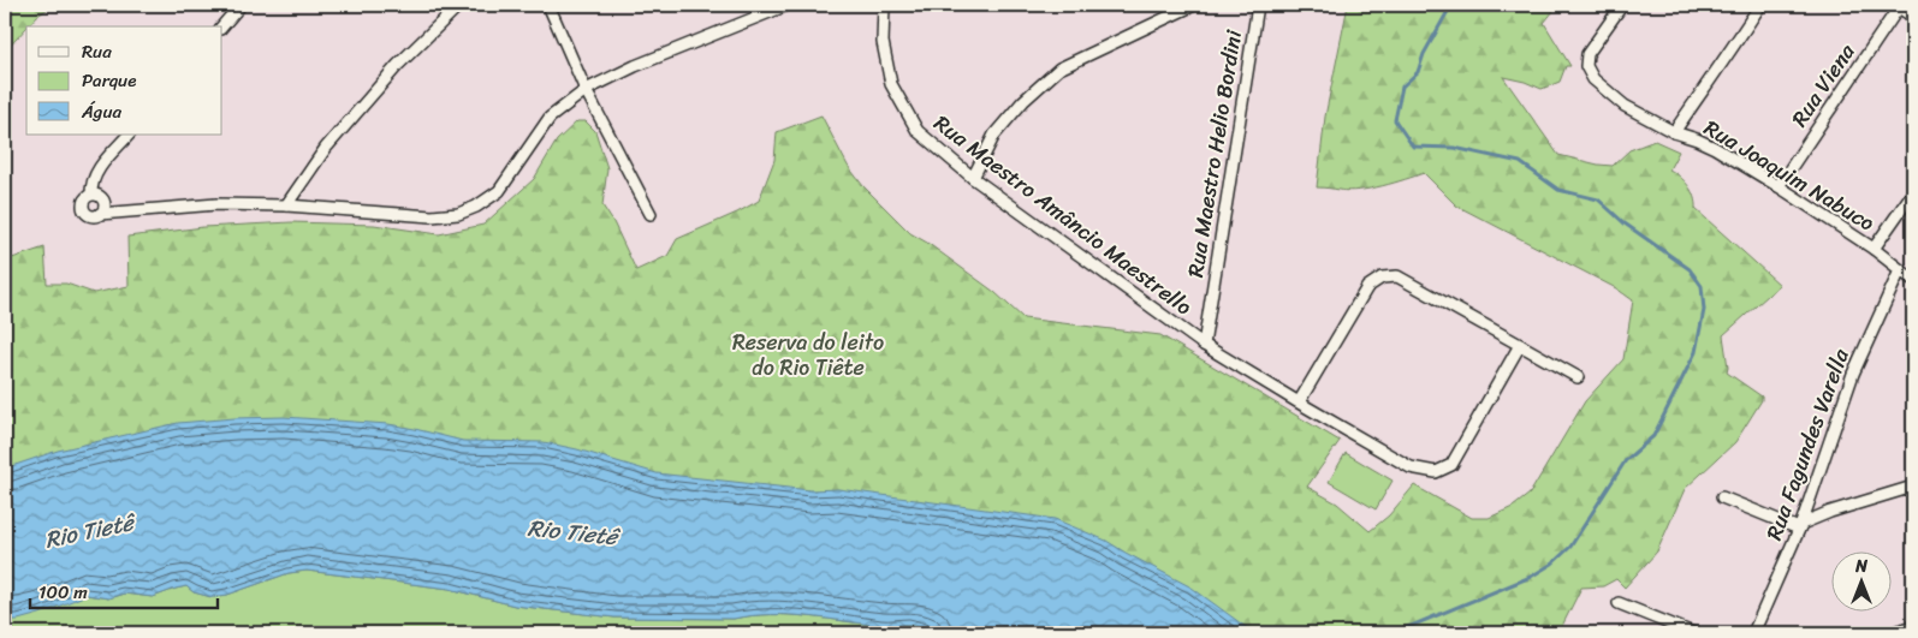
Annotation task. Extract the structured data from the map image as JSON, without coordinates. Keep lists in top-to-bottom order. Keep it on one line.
{"streets":{"street":["Rua Viena","Rua Maestro Helio Bordini","Rua Joaquim Nabuco","Rua Maestro Amâncio Maestrello","Rua Fagundes Varella"]},"crossings":[["Rua Viena","Rua Joaquim Nabuco"],["Rua Maestro Helio Bordini","Rua Maestro Amâncio Maestrello"],["Rua Joaquim Nabuco","Rua Fagundes Varella"]],"water":["Rio Tietê"],"parks":["Reserva do leito do Rio Tiête"],"legend":["Rua","Parque","Água"],"scale_bar":"100 m","north":"top"}
